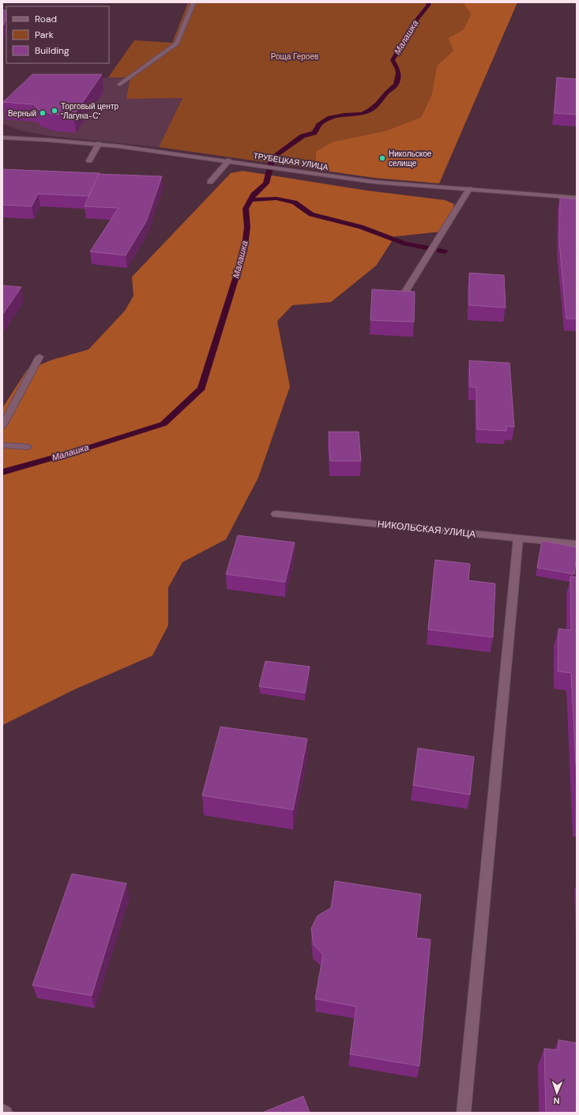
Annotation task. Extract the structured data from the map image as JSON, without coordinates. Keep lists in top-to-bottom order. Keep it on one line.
{"streets":{"main road":["ТРУБЕЦКАЯ УЛИЦА","НИКОЛЬСКАЯ УЛИЦА"]},"water":["Малашка"],"parks":["Роща Героев"],"places":["Торговый центр \"Лагуна-С\"","Верный","Никольское селище"],"legend":["Road","Park","Building"],"north":"bottom"}
